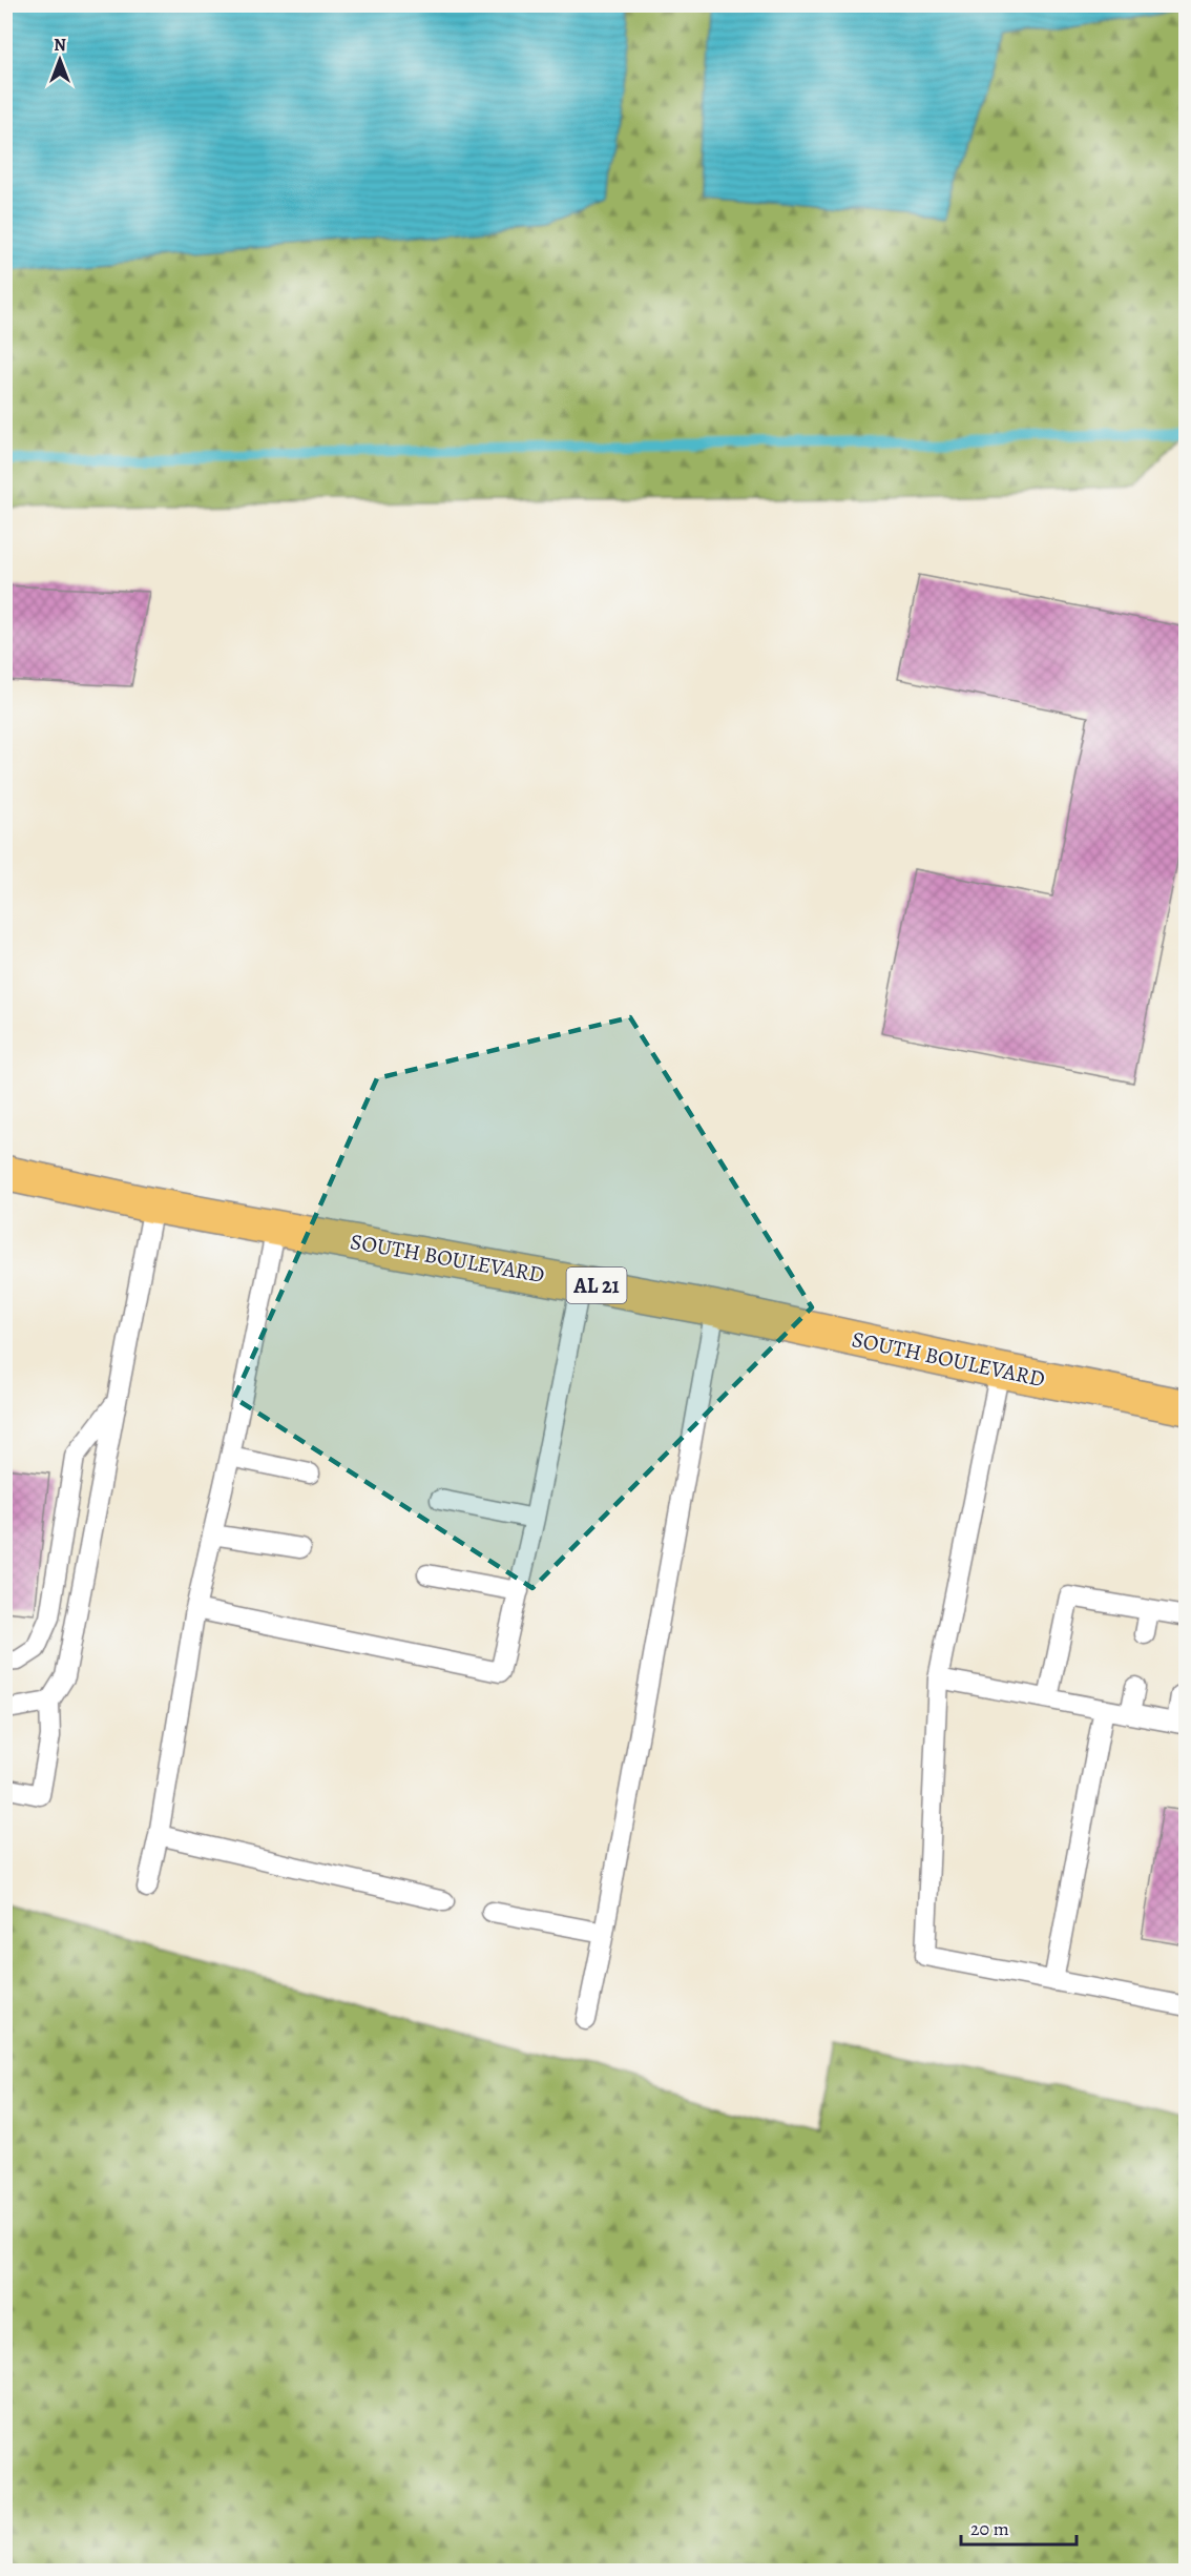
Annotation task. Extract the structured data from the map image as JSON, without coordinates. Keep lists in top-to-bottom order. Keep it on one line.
{"streets":{"main road":["SOUTH BOULEVARD","AL 21"]},"scale_bar":"20 m","north":"top"}
